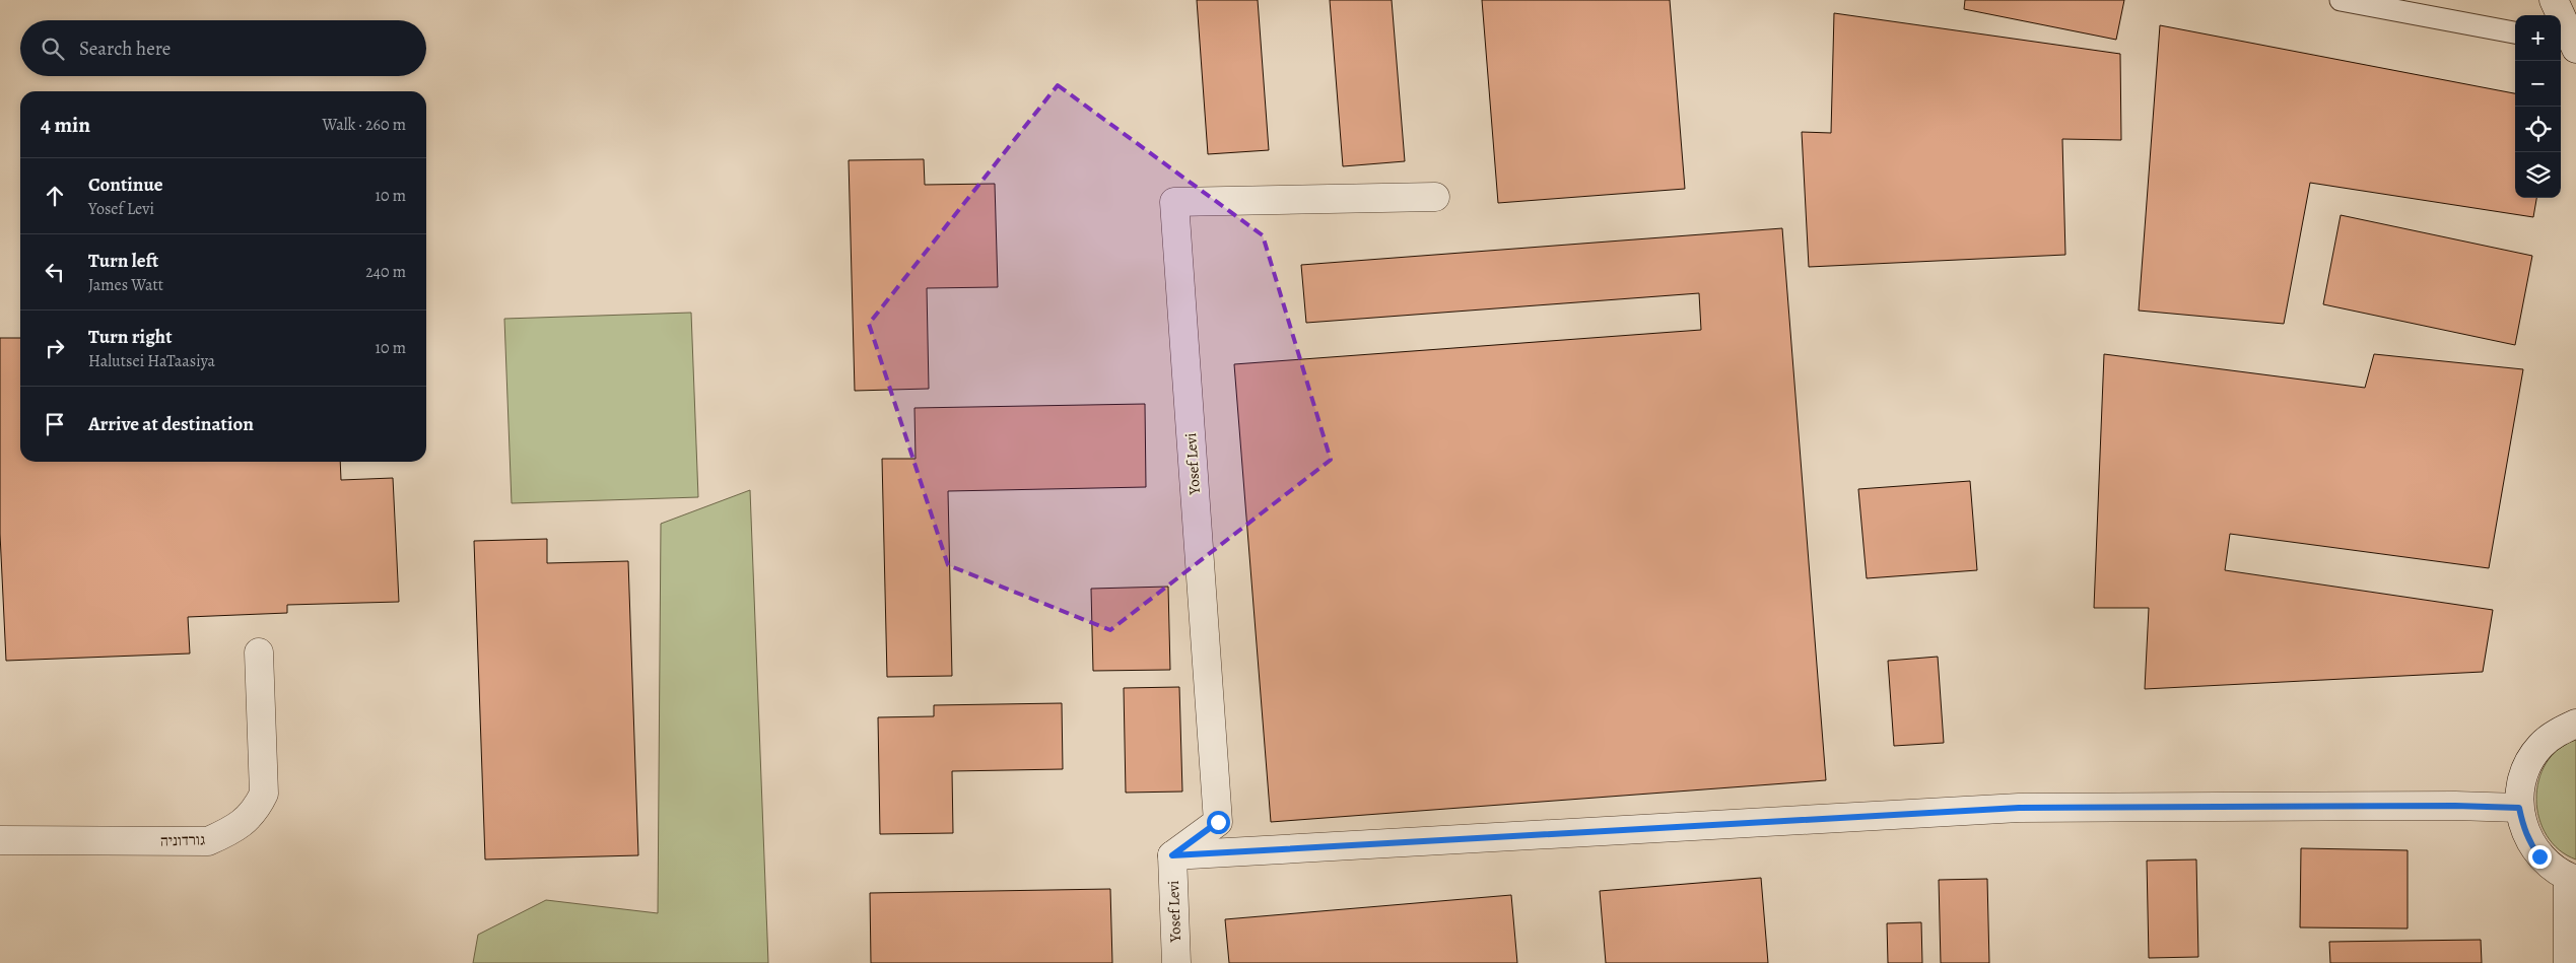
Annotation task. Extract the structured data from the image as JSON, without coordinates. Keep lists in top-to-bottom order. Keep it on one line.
{"streets":{"street":["Yosef Levi","גורדוניה"]},"page":{"map_buttons":["+","−"],"search":"Search here","heading":["4 min","Walk · 260 m"],"list":[["Continue","Yosef Levi","10 m"],["Turn left","James Watt","240 m"],["Turn right","Halutsei HaTaasiya","10 m"],"Arrive at destination"]}}
